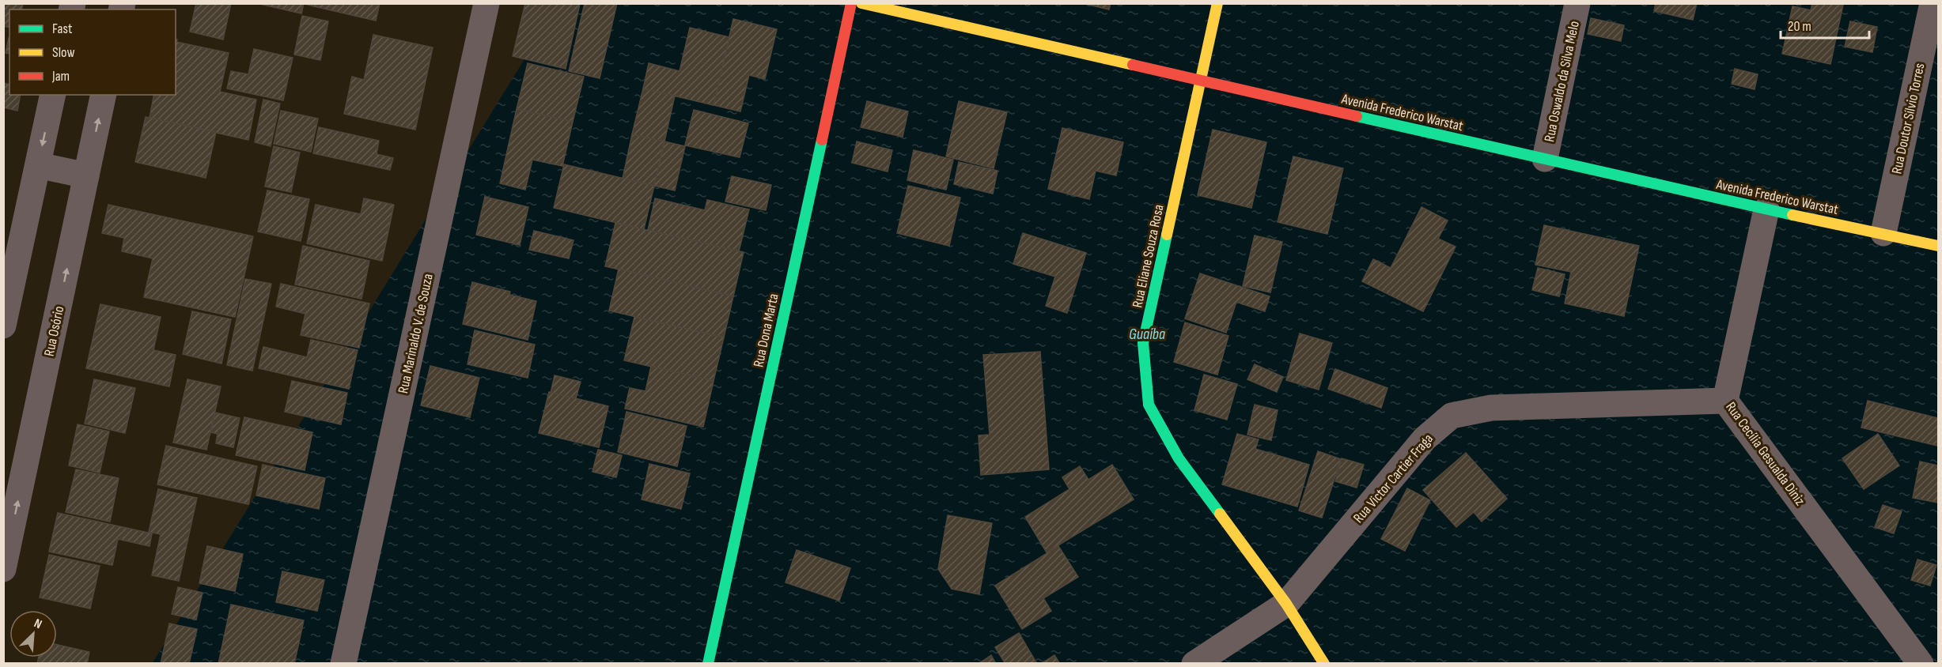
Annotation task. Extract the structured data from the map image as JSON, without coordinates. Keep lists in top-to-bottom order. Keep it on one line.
{"streets":{"street":["Rua Oswaldo da Silva Melo","Avenida Frederico Warstat","Rua Doutor Sílvio Torres","Rua Eliane Souza Rosa","Rua Dona Marta","Rua Osório","Rua Marinaldo V. de Souza","Rua Cecília Gesualda Diniz","Rua Victor Cartier Fraga"]},"crossings":[["Rua Oswaldo da Silva Melo","Avenida Frederico Warstat"],["Avenida Frederico Warstat","Rua Doutor Sílvio Torres"],["Avenida Frederico Warstat","Rua Eliane Souza Rosa"],["Avenida Frederico Warstat","Rua Cecília Gesualda Diniz"],["Rua Eliane Souza Rosa","Rua Victor Cartier Fraga"],["Rua Cecília Gesualda Diniz","Rua Victor Cartier Fraga"]],"water":["Guaíba"],"legend":["Fast","Slow","Jam"],"scale_bar":"20 m","north":"top right"}
